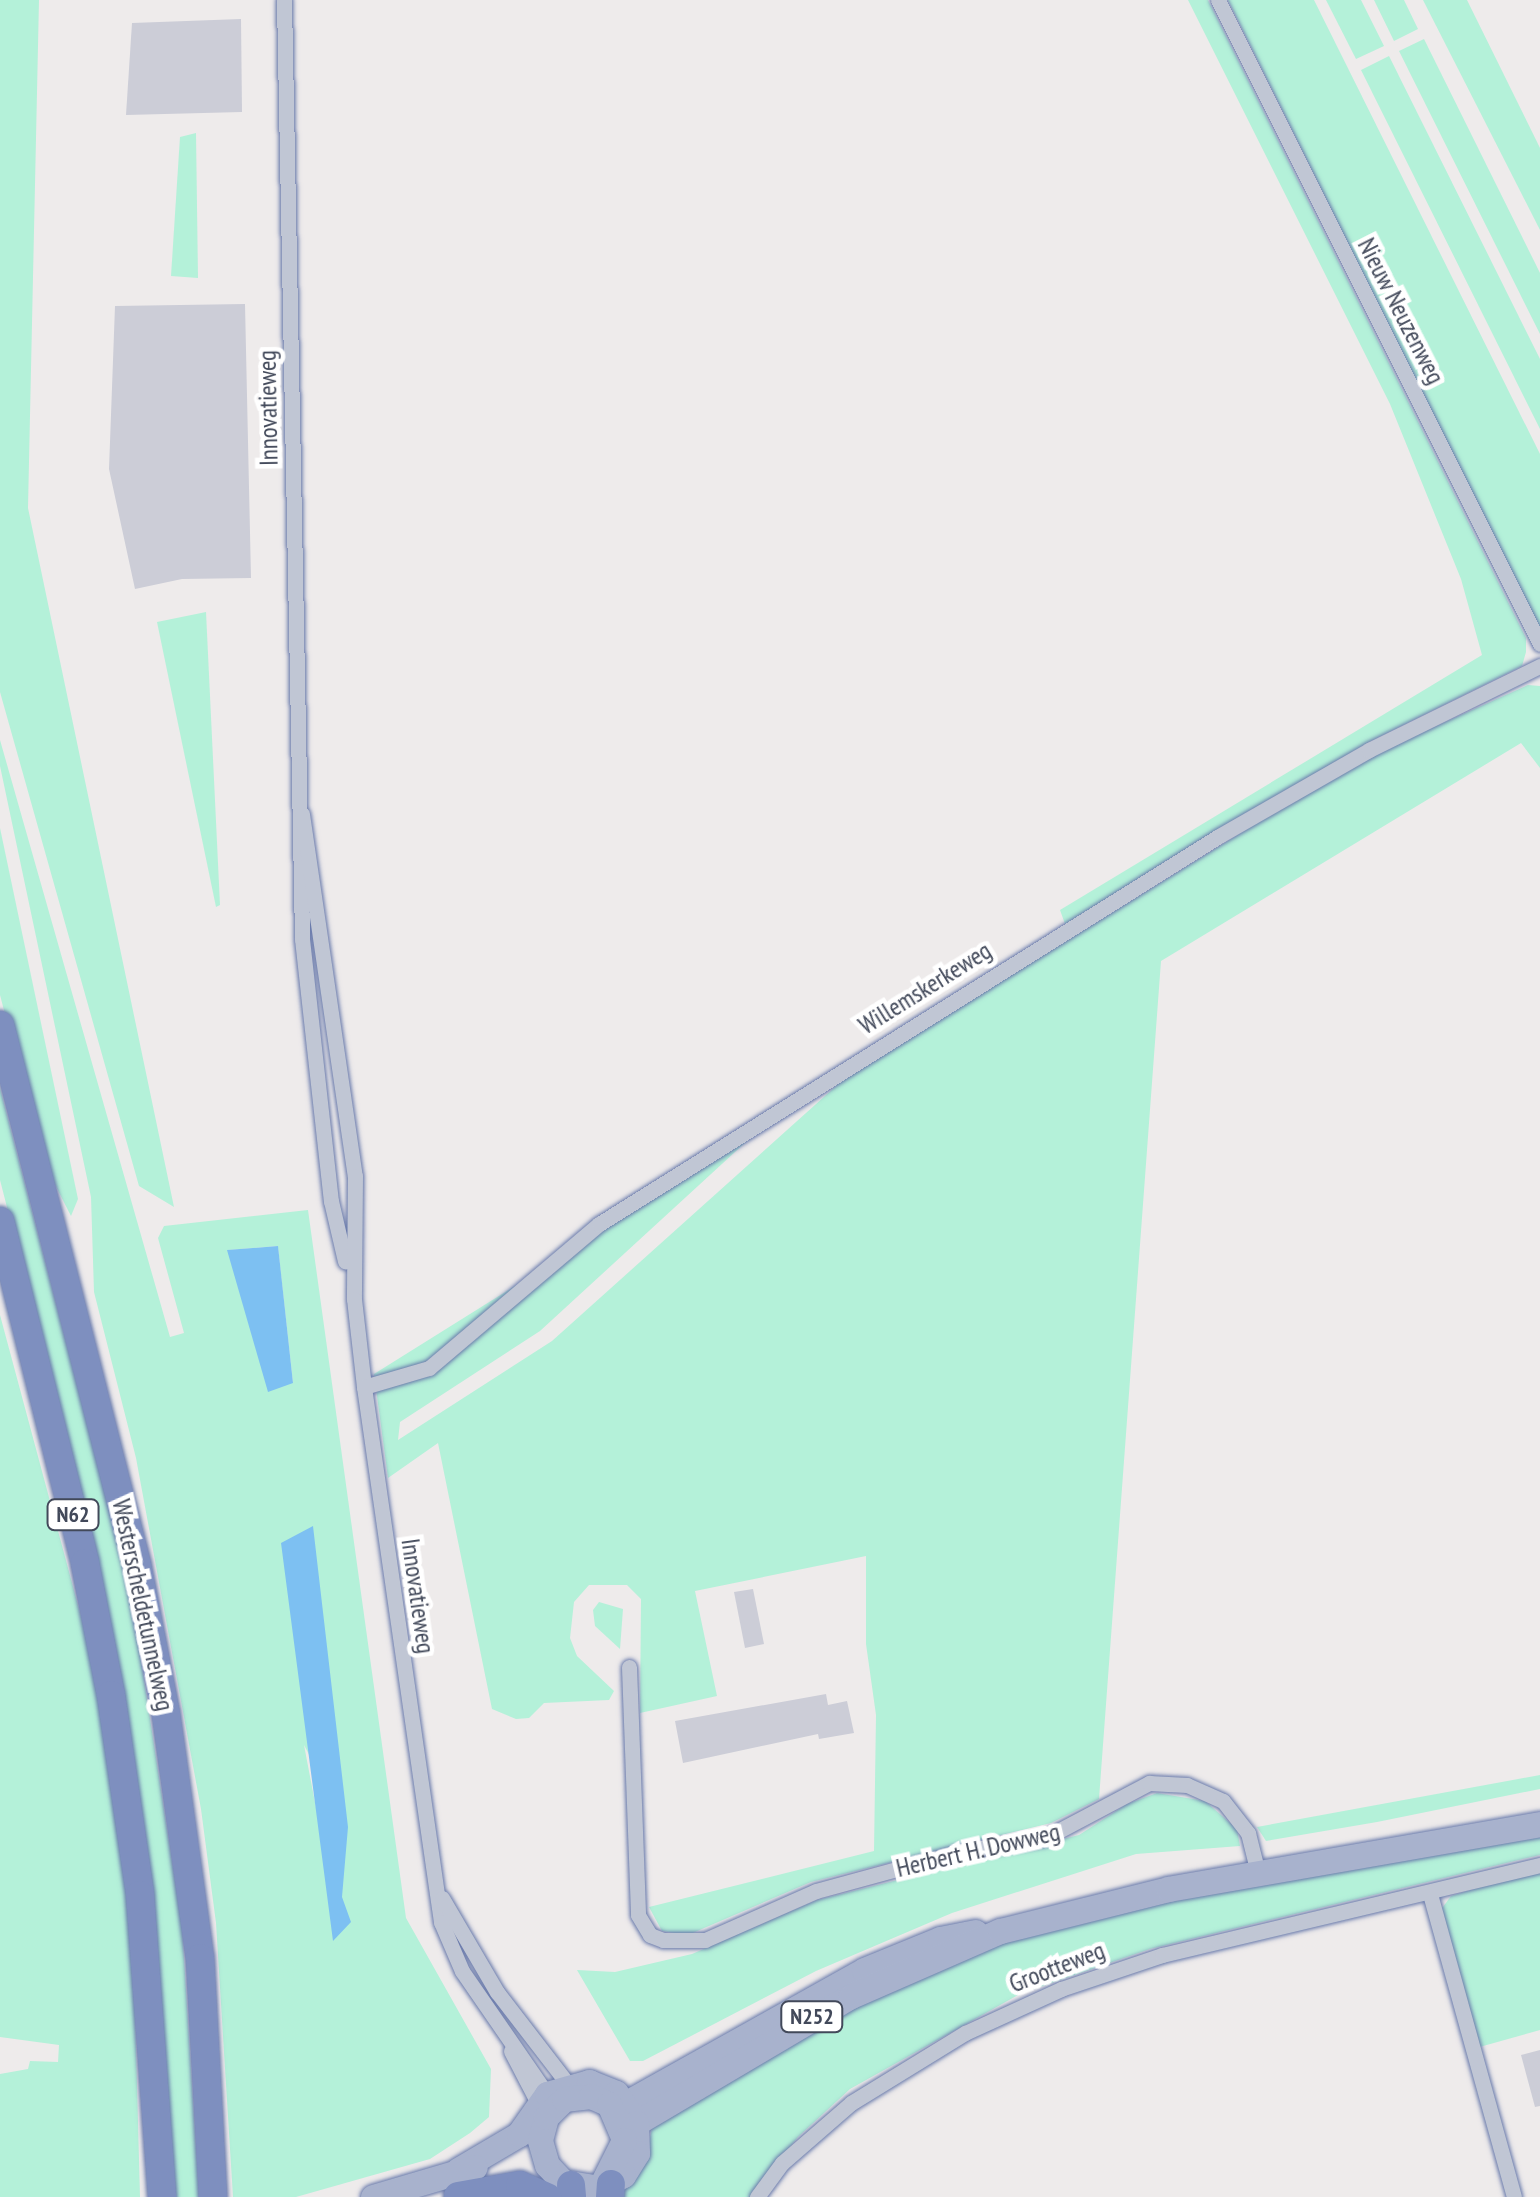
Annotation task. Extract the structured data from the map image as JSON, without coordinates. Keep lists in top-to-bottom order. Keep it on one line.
{"streets":{"highway":["N62","Westerscheldetunnelweg"],"main road":["N252"],"street":["Nieuw Neuzenweg","Innovatieweg","Willemskerkeweg","Herbert H. Dowweg","Grootteweg"]},"crossings":[["Innovatieweg","Willemskerkeweg"],["Innovatieweg","N252"],["Herbert H. Dowweg","N252"]]}
